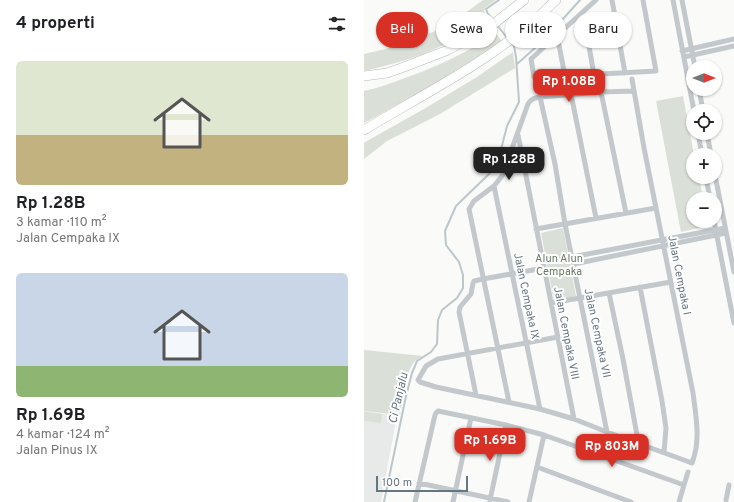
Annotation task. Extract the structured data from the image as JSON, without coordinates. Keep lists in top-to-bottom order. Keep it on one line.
{"streets":{"street":["Jalan Cempaka I","Jalan Cempaka IX","Jalan Cempaka VIII","Jalan Cempaka VII"]},"water":["Ci Panjalu"],"parks":["Alun Alun Cempaka"],"scale_bar":"100 m","north":"right","page":{"heading":"4 properti","chip":["Beli","Sewa","Filter","Baru"],"list":[{"name":"Rp 1.28B","note":"3 kamar · 110 m² · Jalan Cempaka IX"},{"name":"Rp 1.69B","note":"4 kamar · 124 m² · Jalan Pinus IX"}],"map_buttons":["+","−"],"price":["Rp 1.08B","Rp 1.28B","Rp 1.69B","Rp 803M"],"scale":"100 m"}}
